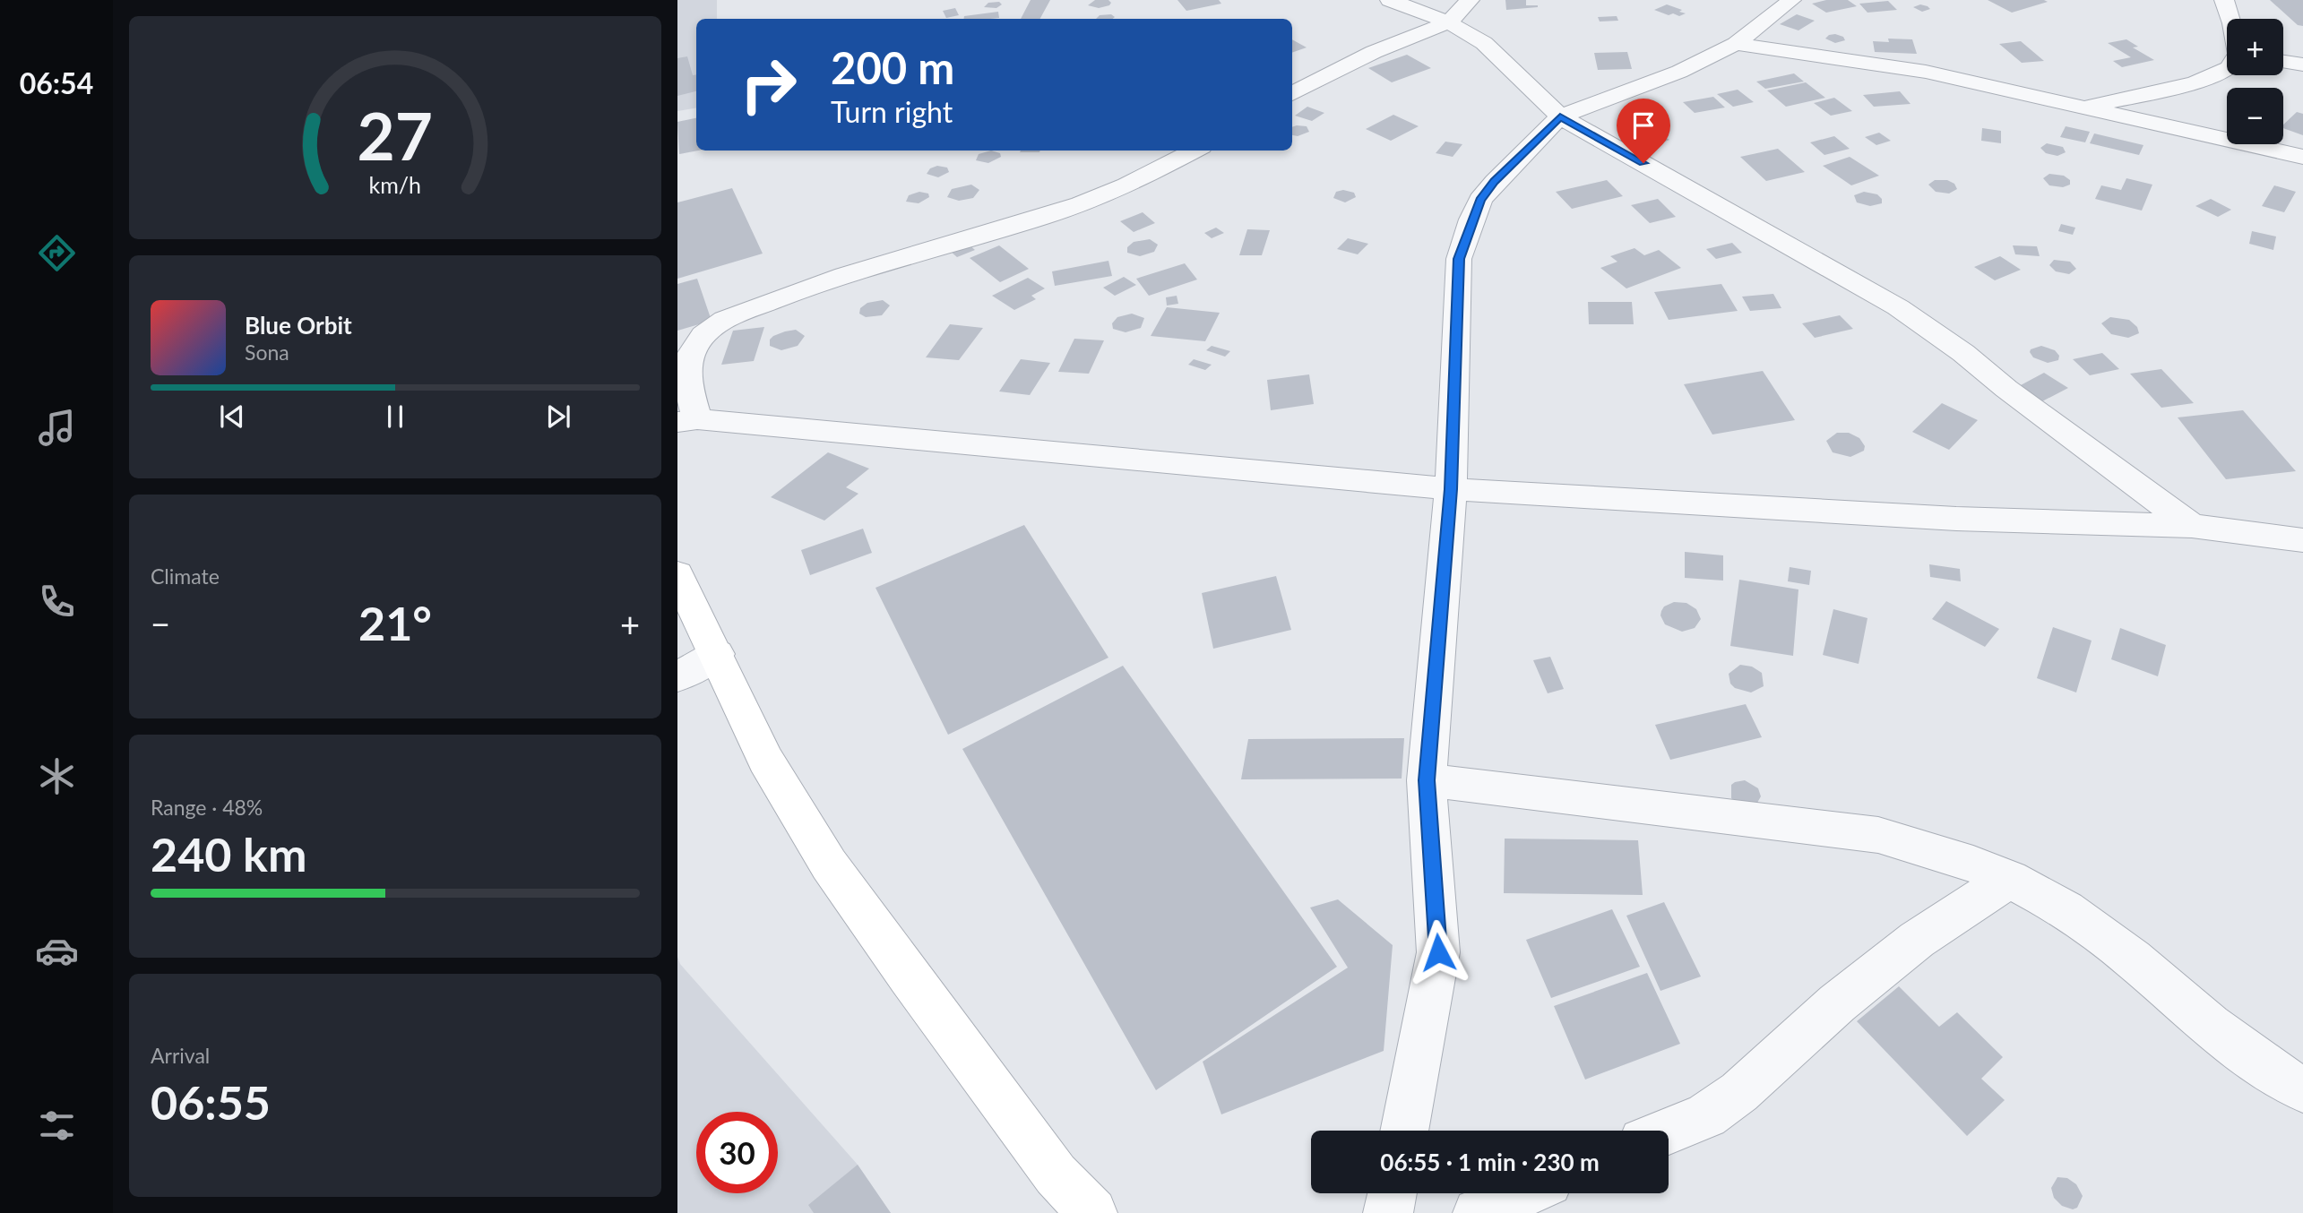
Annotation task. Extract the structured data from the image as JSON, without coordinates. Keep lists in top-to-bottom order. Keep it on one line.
{"page":{"tabs":"06:54","map_buttons":["+","−"],"turn":["200 m","Turn right"],"song":["Blue Orbit","Sona"],"tile":["Climate",["Range · 48%","240 km"],["Arrival","06:55"]],"heat":["−","21°","+"],"limit":"30","trip":"06:55 · 1 min · 230 m","gauge":["27","km/h"]}}
